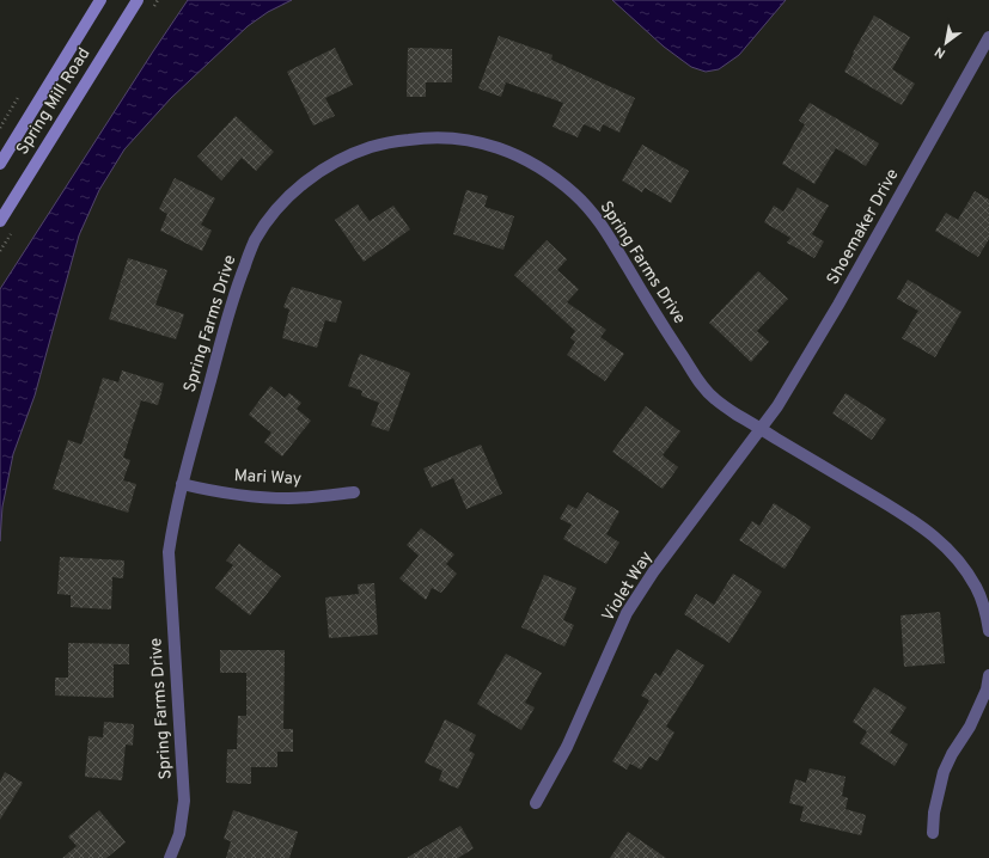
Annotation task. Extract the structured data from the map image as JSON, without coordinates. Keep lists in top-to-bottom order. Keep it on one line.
{"streets":{"street":["Spring Mill Road","Shoemaker Drive","Spring Farms Drive","Mari Way","Violet Way"]},"crossings":[["Shoemaker Drive","Spring Farms Drive"],["Shoemaker Drive","Violet Way"],["Spring Farms Drive","Mari Way"],["Spring Farms Drive","Violet Way"]],"north":"bottom left"}
